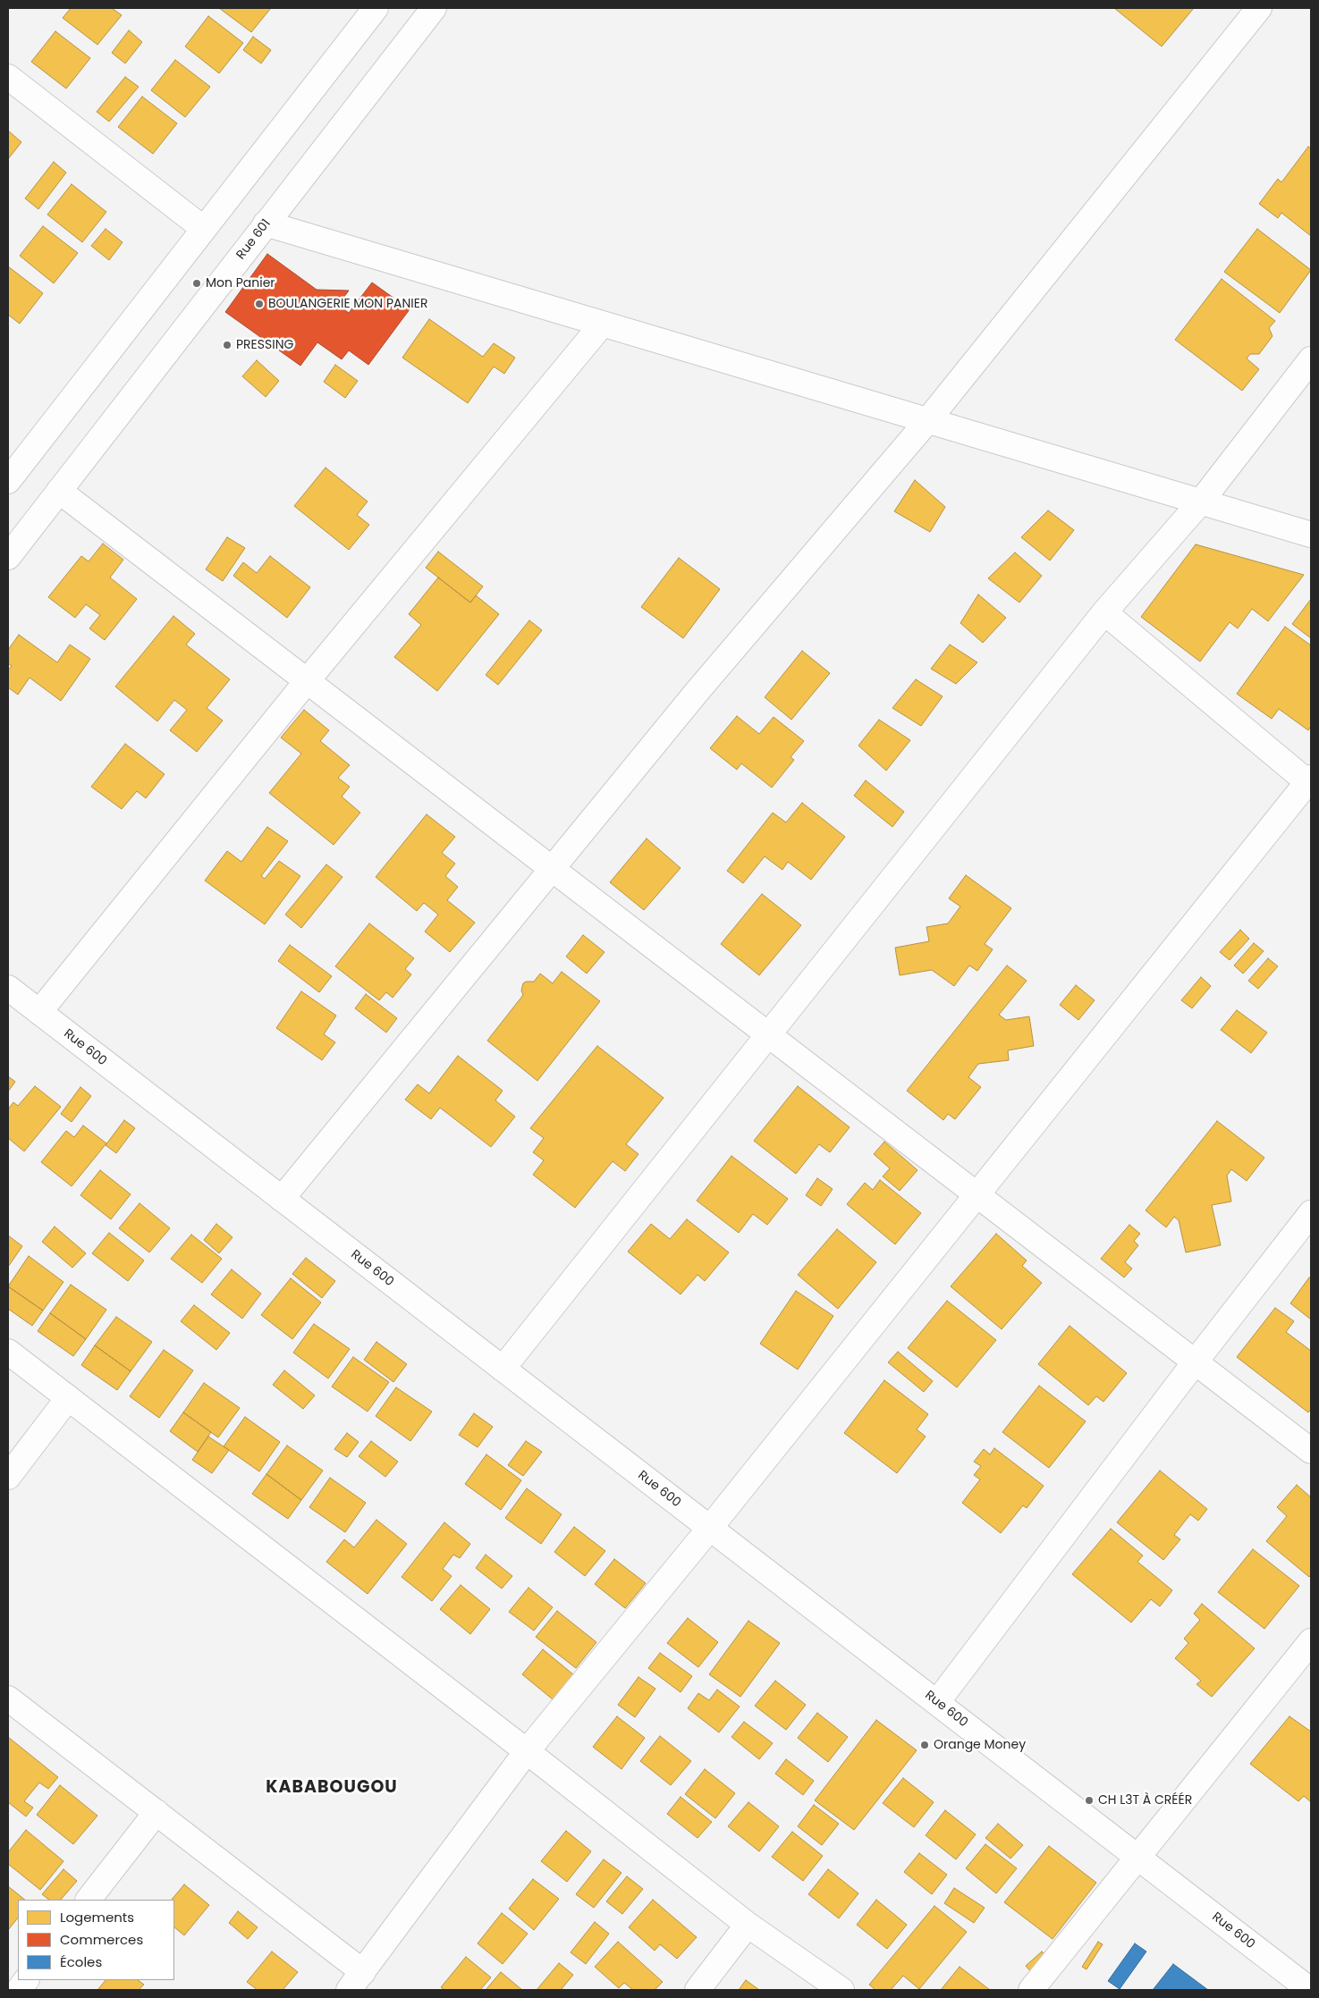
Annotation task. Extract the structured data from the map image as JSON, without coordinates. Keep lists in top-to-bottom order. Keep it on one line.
{"streets":{"street":["Rue 601","Rue 600"]},"districts":["KABABOUGOU"],"places":["Mon Panier","BOULANGERIE MON PANIER","PRESSING","Orange Money","CH L3T À CRÉÉR"],"legend":["Logements","Commerces","Écoles"]}
